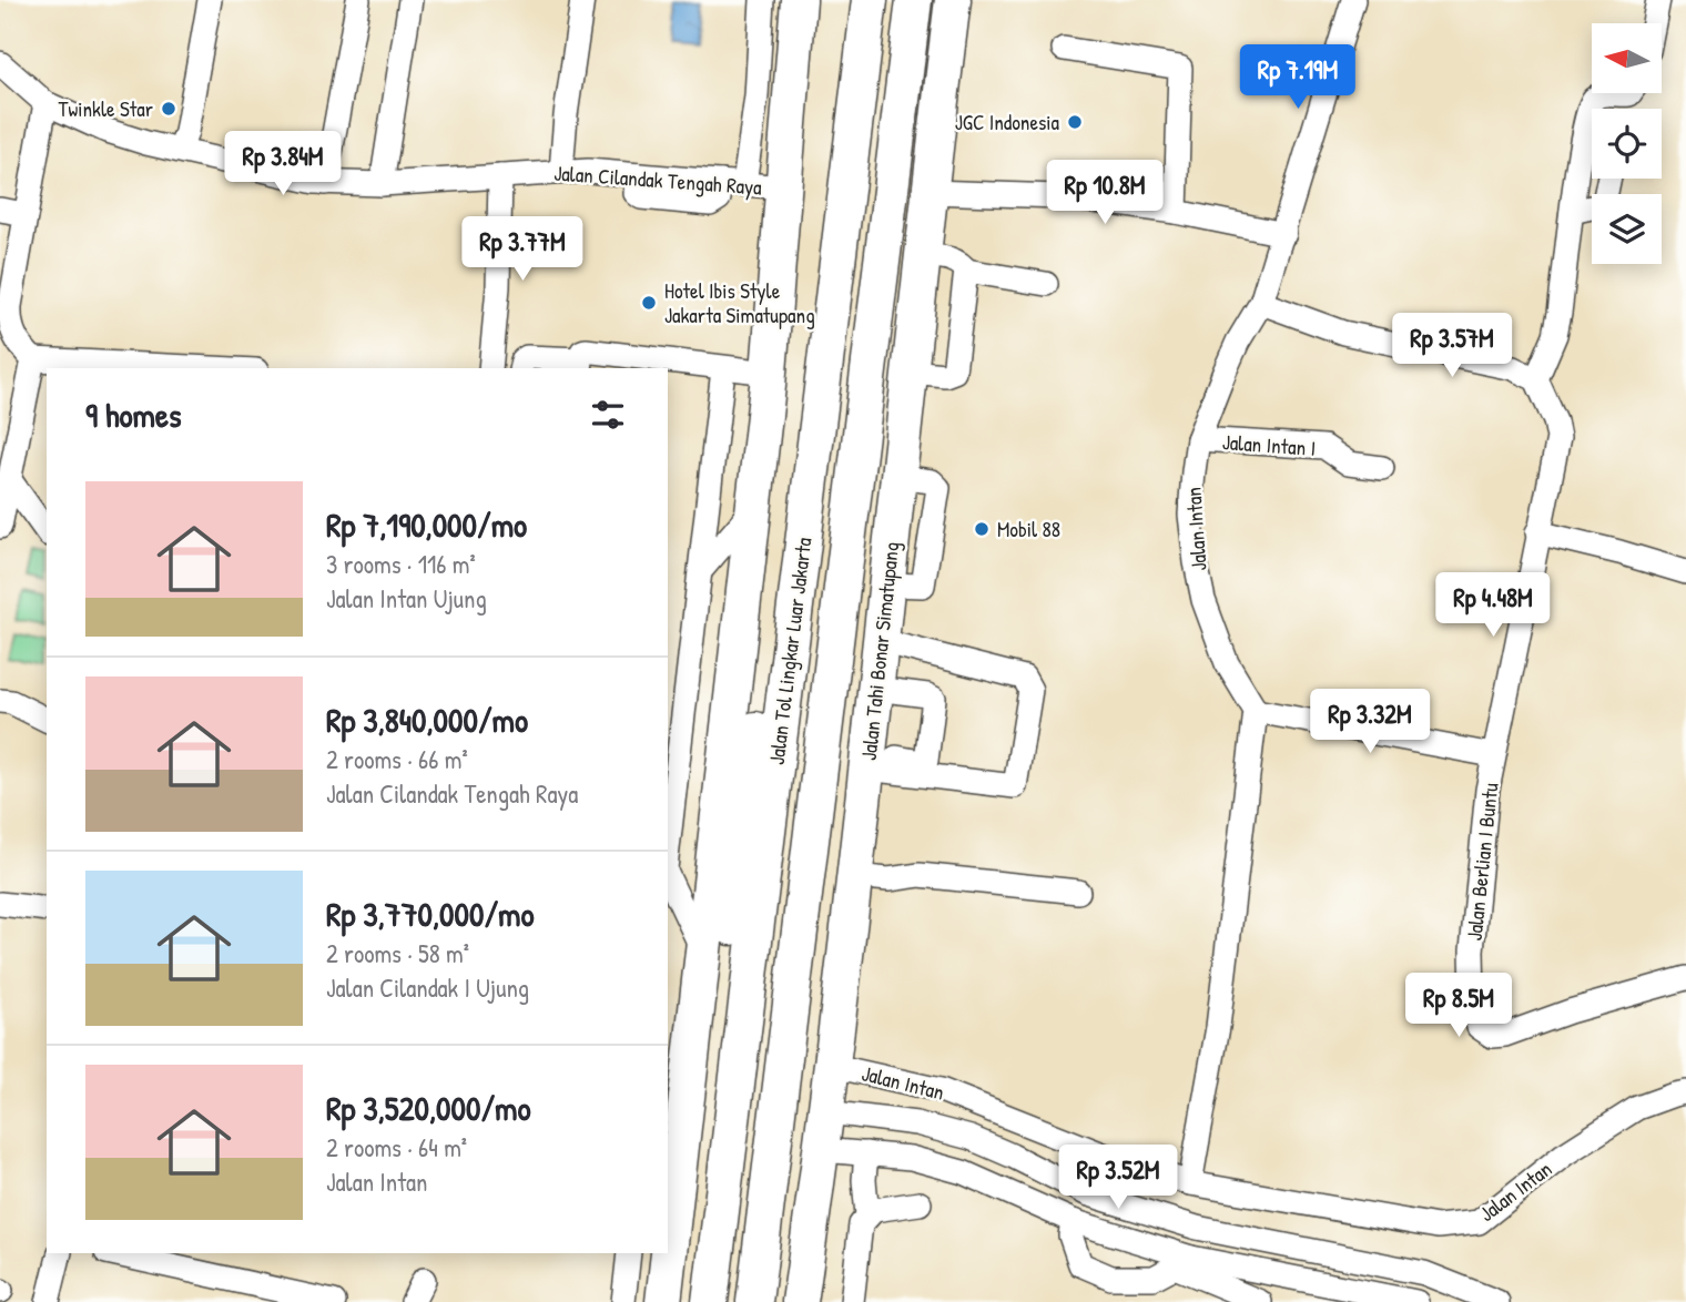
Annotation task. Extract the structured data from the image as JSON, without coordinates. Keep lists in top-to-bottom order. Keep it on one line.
{"streets":{"highway":["Jalan Tol Lingkar Luar Jakarta","Jalan Tahi Bonar Simatupang"],"street":["Jalan Cilandak Tengah Raya","Jalan Intan I","Jalan Intan","Jalan Berlian I Buntu"]},"crossings":[["Jalan Intan I","Jalan Intan"],["Jalan Intan","Jalan Tahi Bonar Simatupang"]],"places":["Twinkle Star","JGC Indonesia","Hotel Ibis Style Jakarta Simatupang","Mobil 88"],"north":"left","page":{"price":["Rp 7.19M","Rp 3.84M","Rp 10.8M","Rp 3.77M","Rp 3.57M","Rp 4.48M","Rp 3.32M","Rp 8.5M","Rp 3.52M"],"heading":"9 homes","list":[{"name":"Rp 7,190,000/mo","note":"3 rooms · 116 m² · Jalan Intan Ujung"},{"name":"Rp 3,840,000/mo","note":"2 rooms · 66 m² · Jalan Cilandak Tengah Raya"},{"name":"Rp 3,770,000/mo","note":"2 rooms · 58 m² · Jalan Cilandak I Ujung"},{"name":"Rp 3,520,000/mo","note":"2 rooms · 64 m² · Jalan Intan"}]}}
